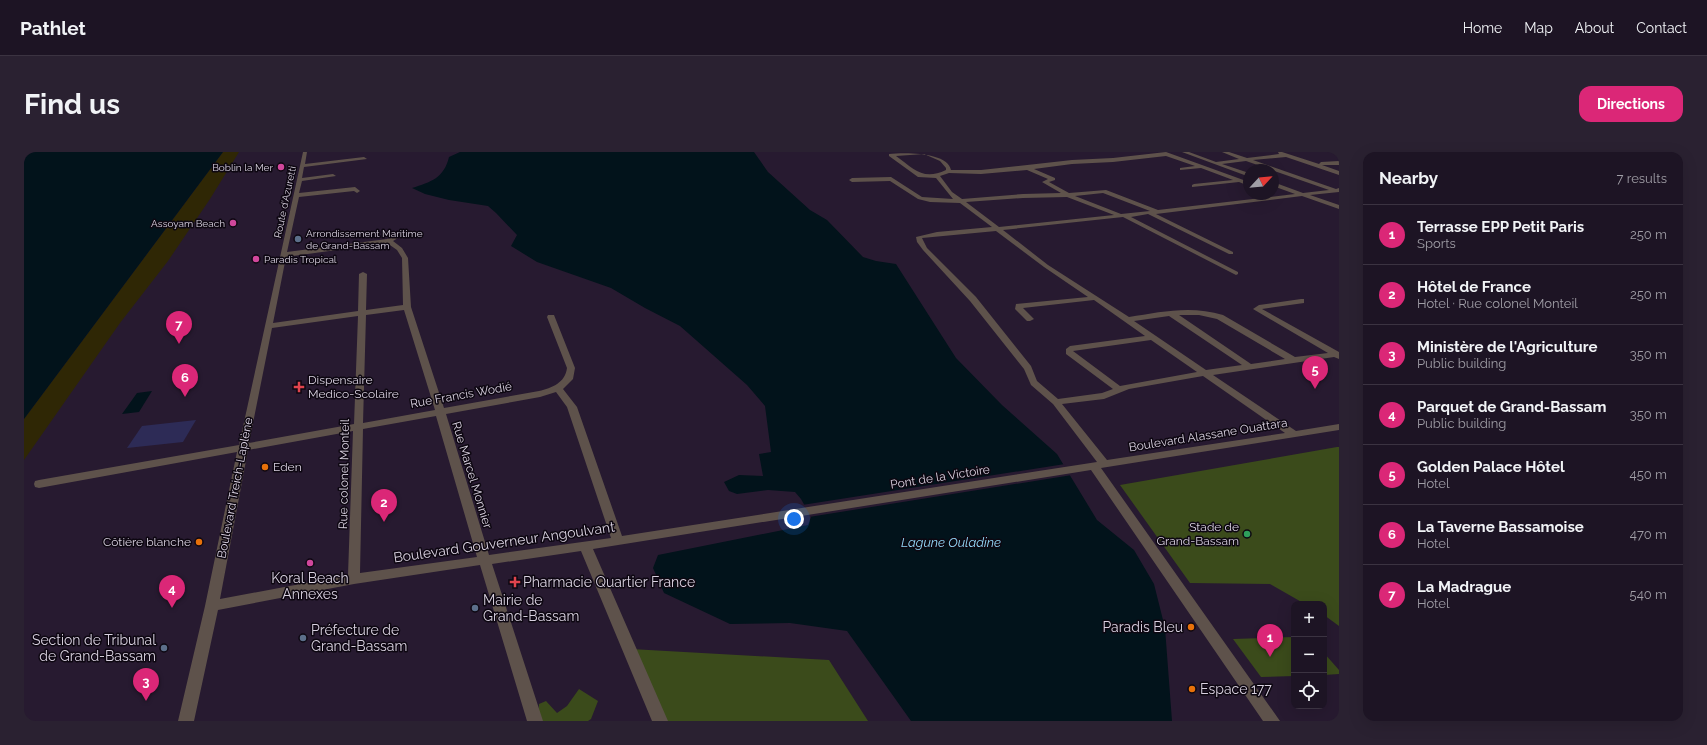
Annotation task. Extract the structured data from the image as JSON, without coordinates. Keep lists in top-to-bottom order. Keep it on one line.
{"streets":{"street":["Route d'Azuretti","Rue Francis Wodié","Boulevard Alassane Ouattara","Rue colonel Monteil","Rue Marcel Monnier","Pont de la Victoire","Boulevard Treich-Laplène","Boulevard Gouverneur Angoulvant"]},"crossings":[["Route d'Azuretti","Boulevard Treich-Laplène"],["Rue Francis Wodié","Rue colonel Monteil"],["Rue Francis Wodié","Rue Marcel Monnier"],["Rue Francis Wodié","Boulevard Treich-Laplène"],["Boulevard Alassane Ouattara","Pont de la Victoire"],["Rue colonel Monteil","Boulevard Gouverneur Angoulvant"],["Rue Marcel Monnier","Boulevard Gouverneur Angoulvant"],["Pont de la Victoire","Boulevard Gouverneur Angoulvant"],["Boulevard Treich-Laplène","Boulevard Gouverneur Angoulvant"]],"water":["Lagune Ouladine"],"places":{"other":["Boblin la Mer","Assoyam Beach","Arrondissement Maritime de Grand-Bassam","Paradis Tropical","Eden","Stade de Grand-Bassam","Côtière blanche","Koral Beach Annexes","Mairie de Grand-Bassam","Paradis Bleu","Préfecture de Grand-Bassam","Section de Tribunal de Grand-Bassam","Espace 177"],"health":["Dispensaire Medico-Scolaire","Pharmacie Quartier France"]},"north":"top right","page":{"header":"Pathlet","nav":["Home","Map","About","Contact"],"buttons":"Directions","title":"Find us","heading":["Nearby","7 results"],"list":[{"mark":"1","name":"Terrasse EPP Petit Paris","note":"Sports","value":"250 m"},{"mark":"2","name":"Hôtel de France","note":"Hotel · Rue colonel Monteil","value":"250 m"},{"mark":"3","name":"Ministère de l'Agriculture","note":"Public building","value":"350 m"},{"mark":"4","name":"Parquet de Grand-Bassam","note":"Public building","value":"350 m"},{"mark":"5","name":"Golden Palace Hôtel","note":"Hotel","value":"450 m"},{"mark":"6","name":"La Taverne Bassamoise","note":"Hotel","value":"470 m"},{"mark":"7","name":"La Madrague","note":"Hotel","value":"540 m"}],"pins":["7","5","6","2","4","1","3"],"map_buttons":["+","−"]}}
